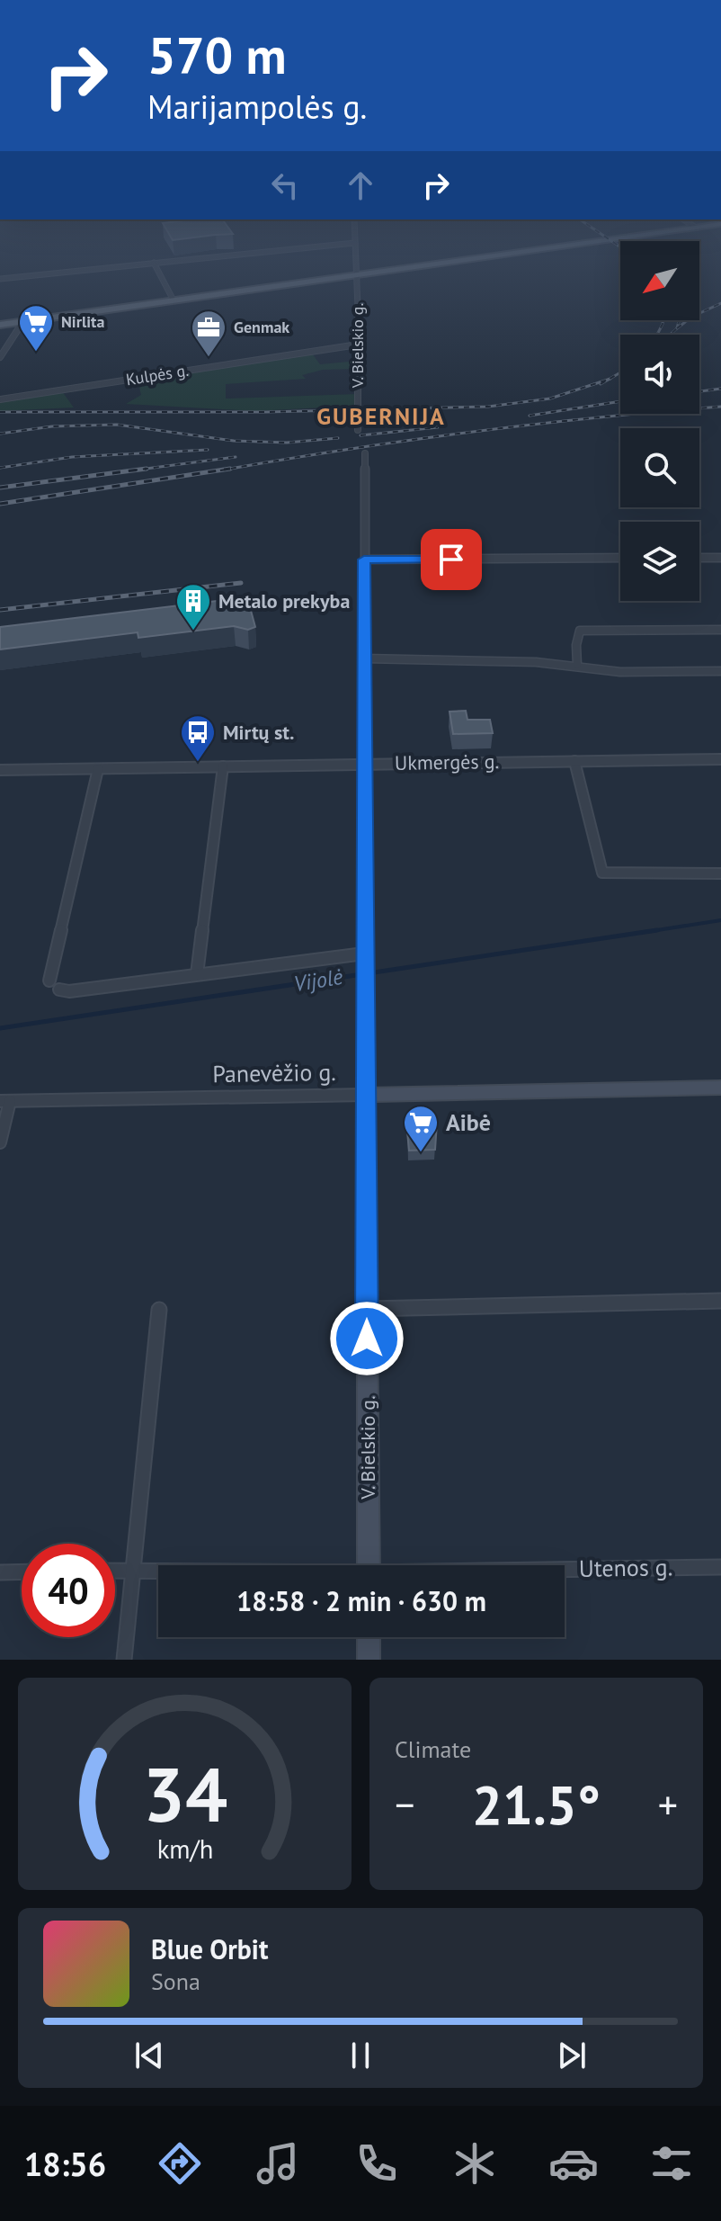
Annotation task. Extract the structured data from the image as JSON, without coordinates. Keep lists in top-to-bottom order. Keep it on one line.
{"streets":{"street":["V. Bielskio g.","Kulpės g.","Ukmergės g.","Panevėžio g.","Utenos g."]},"crossings":[["V. Bielskio g.","Kulpės g."],["V. Bielskio g.","Ukmergės g."],["V. Bielskio g.","Panevėžio g."]],"districts":["GUBERNIJA"],"water":["Vijolė"],"places":{"supermarket":["Nirlita","Aibė"],"office":["Genmak"],"building":["Metalo prekyba"],"bus stop":["Mirtų st."]},"north":"bottom left","page":{"turn":["570 m","Marijampolės g."],"limit":"40","trip":"18:58 · 2 min · 630 m","tile":"Climate","heat":["−","21.5°","+"],"song":["Blue Orbit","Sona"],"tabs":"18:56","gauge":["34","km/h"]}}
